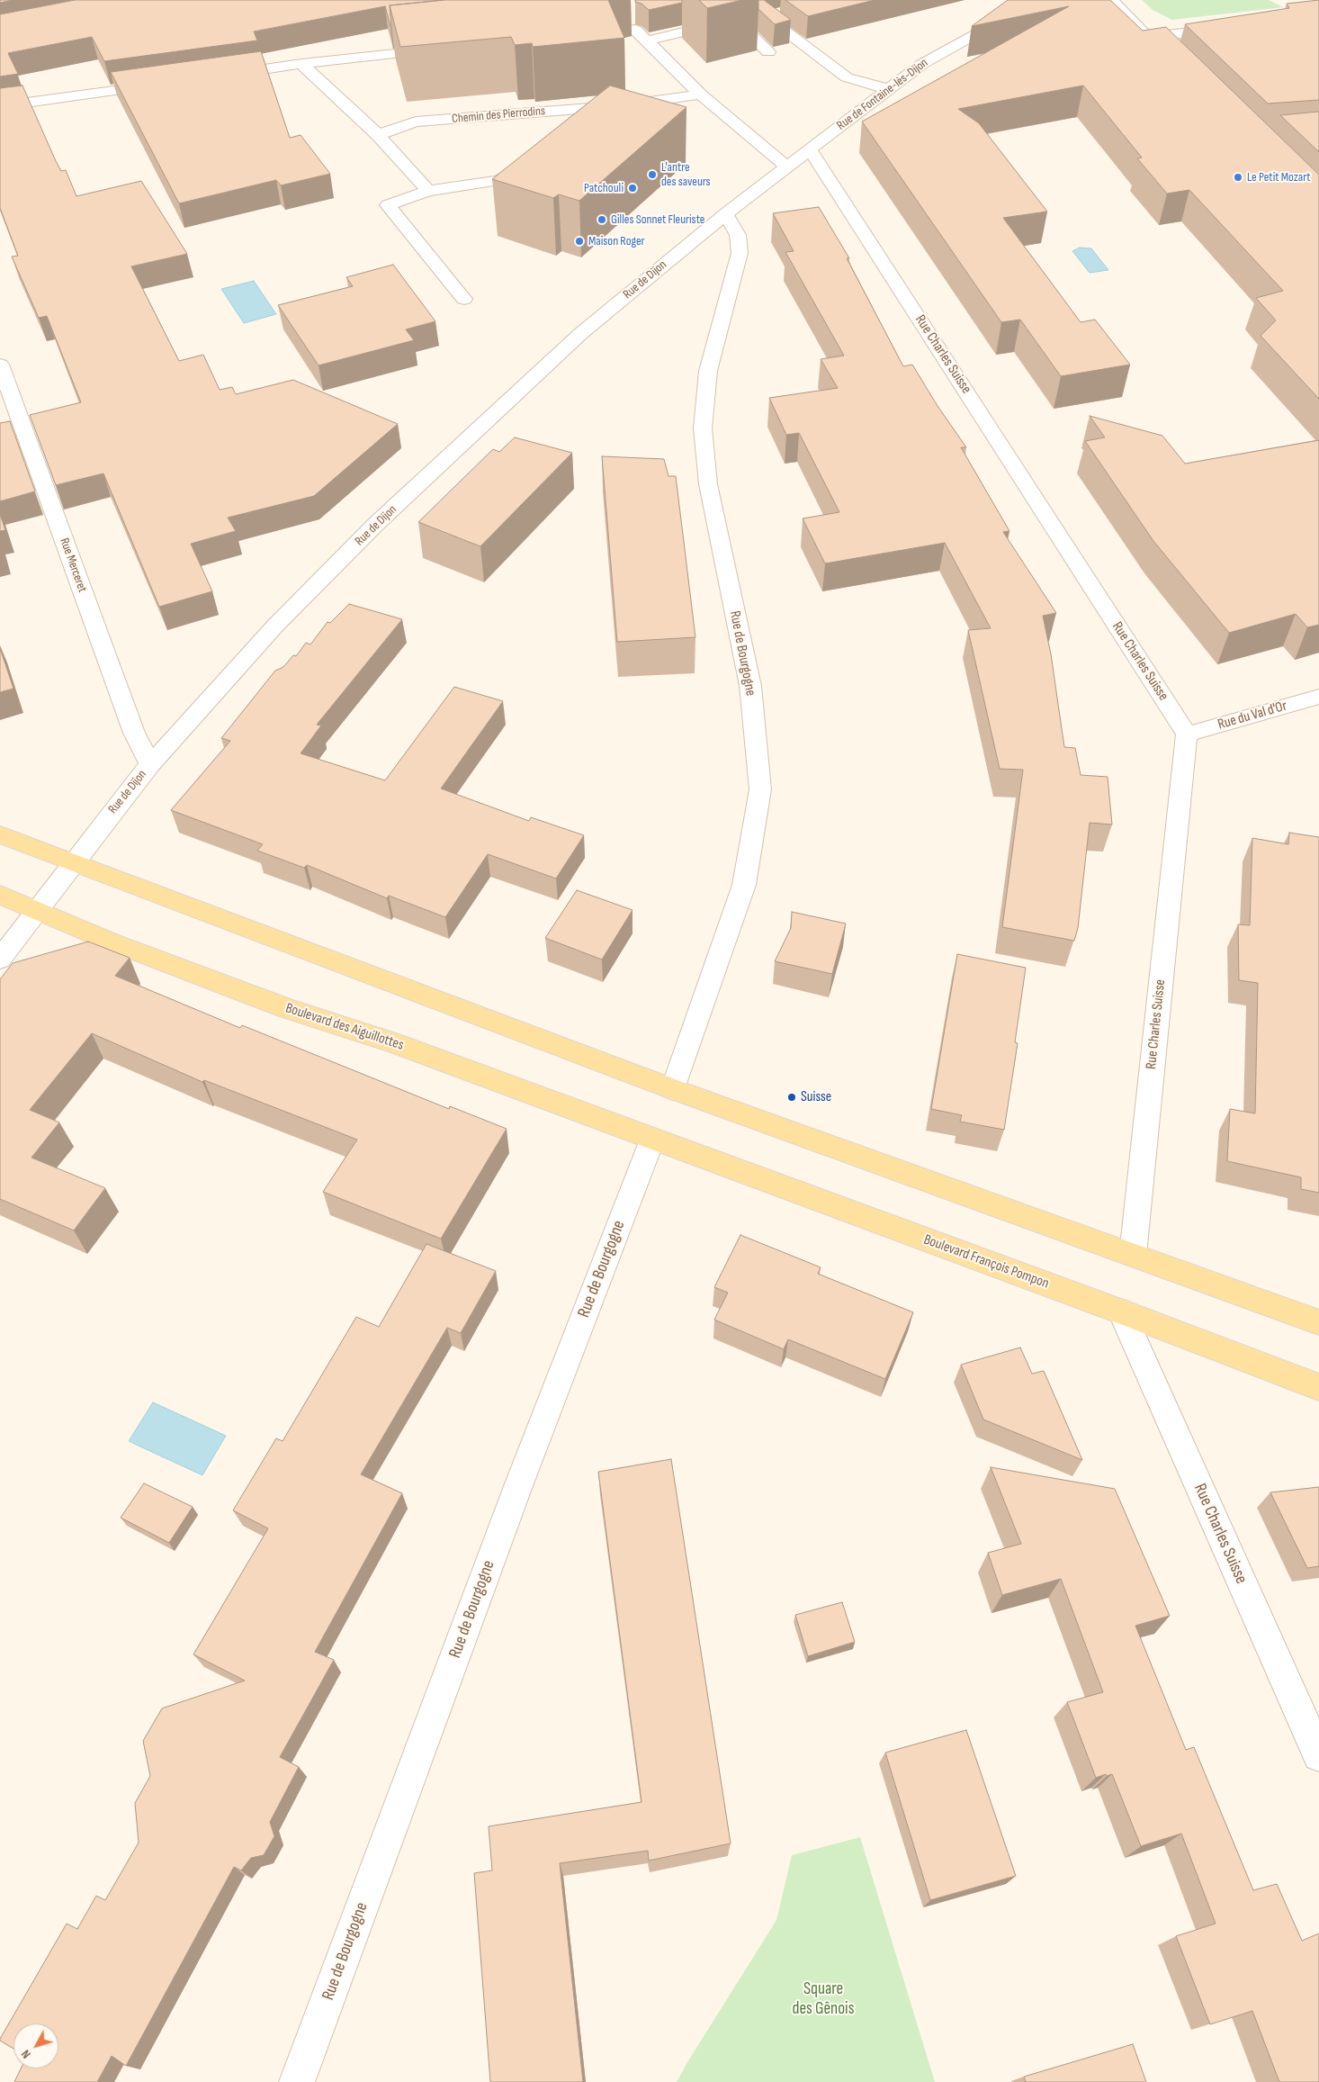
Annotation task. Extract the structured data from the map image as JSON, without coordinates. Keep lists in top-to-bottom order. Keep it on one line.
{"streets":{"main road":["Boulevard des Aiguillottes","Boulevard François Pompon"],"street":["Rue de Fontaine-lès-Dijon","Chemin des Pierrodins","Rue de Dijon","Rue Charles Suisse","Rue Merceret","Rue de Bourgogne","Rue du Val d'Or"]},"crossings":[["Rue de Fontaine-lès-Dijon","Rue de Dijon"],["Rue de Fontaine-lès-Dijon","Rue Charles Suisse"],["Rue de Dijon","Rue Charles Suisse"],["Rue de Dijon","Rue Merceret"],["Rue de Dijon","Rue de Bourgogne"],["Rue de Dijon","Boulevard des Aiguillottes"],["Rue Charles Suisse","Rue du Val d'Or"],["Rue Charles Suisse","Boulevard François Pompon"],["Rue de Bourgogne","Boulevard des Aiguillottes"],["Rue de Bourgogne","Boulevard François Pompon"],["Boulevard des Aiguillottes","Boulevard François Pompon"]],"parks":["Square des Gênois"],"places":["L'antre des saveurs","Le Petit Mozart","Patchouli","Gilles Sonnet Fleuriste","Maison Roger","Suisse"],"north":"bottom left"}
